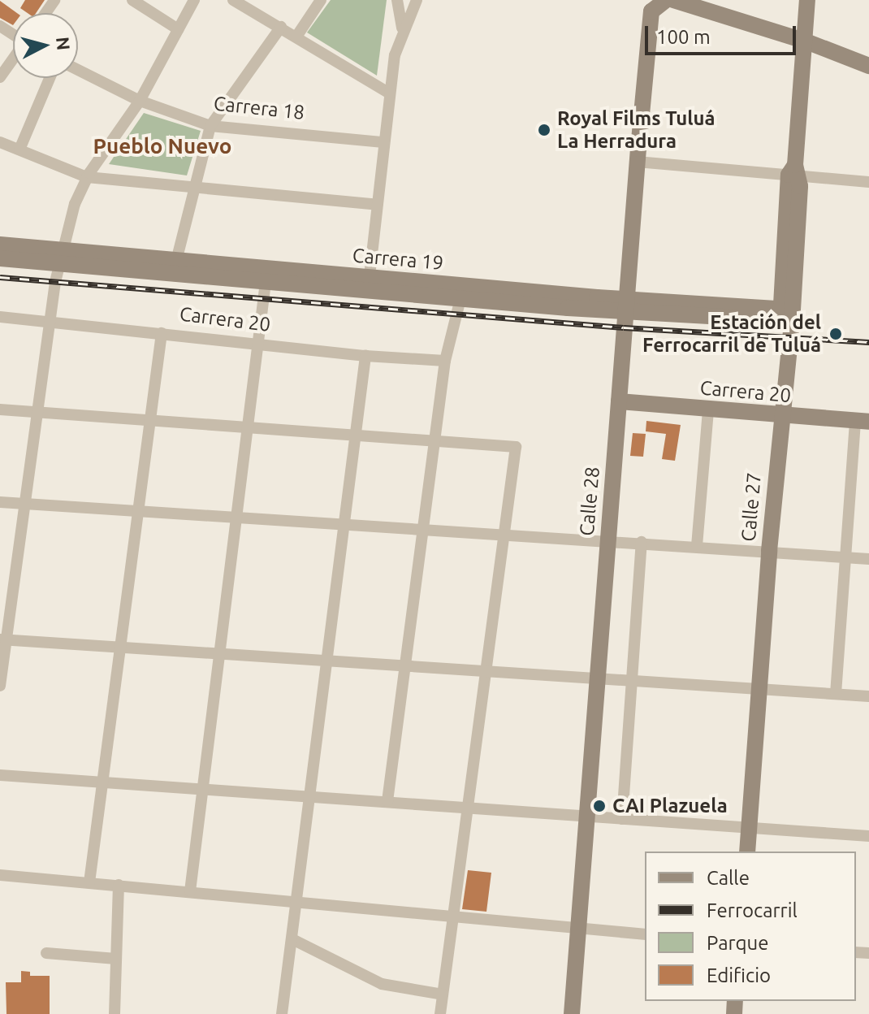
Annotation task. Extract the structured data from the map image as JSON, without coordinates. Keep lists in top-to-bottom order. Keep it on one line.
{"streets":{"main road":["Carrera 19","Carrera 20","Calle 28","Calle 27"],"street":["Carrera 18"]},"crossings":[["Carrera 19","Calle 28"],["Carrera 19","Calle 27"],["Carrera 20","Calle 28"],["Carrera 20","Calle 27"]],"districts":["Pueblo Nuevo"],"places":["Royal Films Tuluá La Herradura","Estación del Ferrocarril de Tuluá","CAI Plazuela"],"legend":["Calle","Ferrocarril","Parque","Edificio"],"scale_bar":"100 m","north":"right"}
